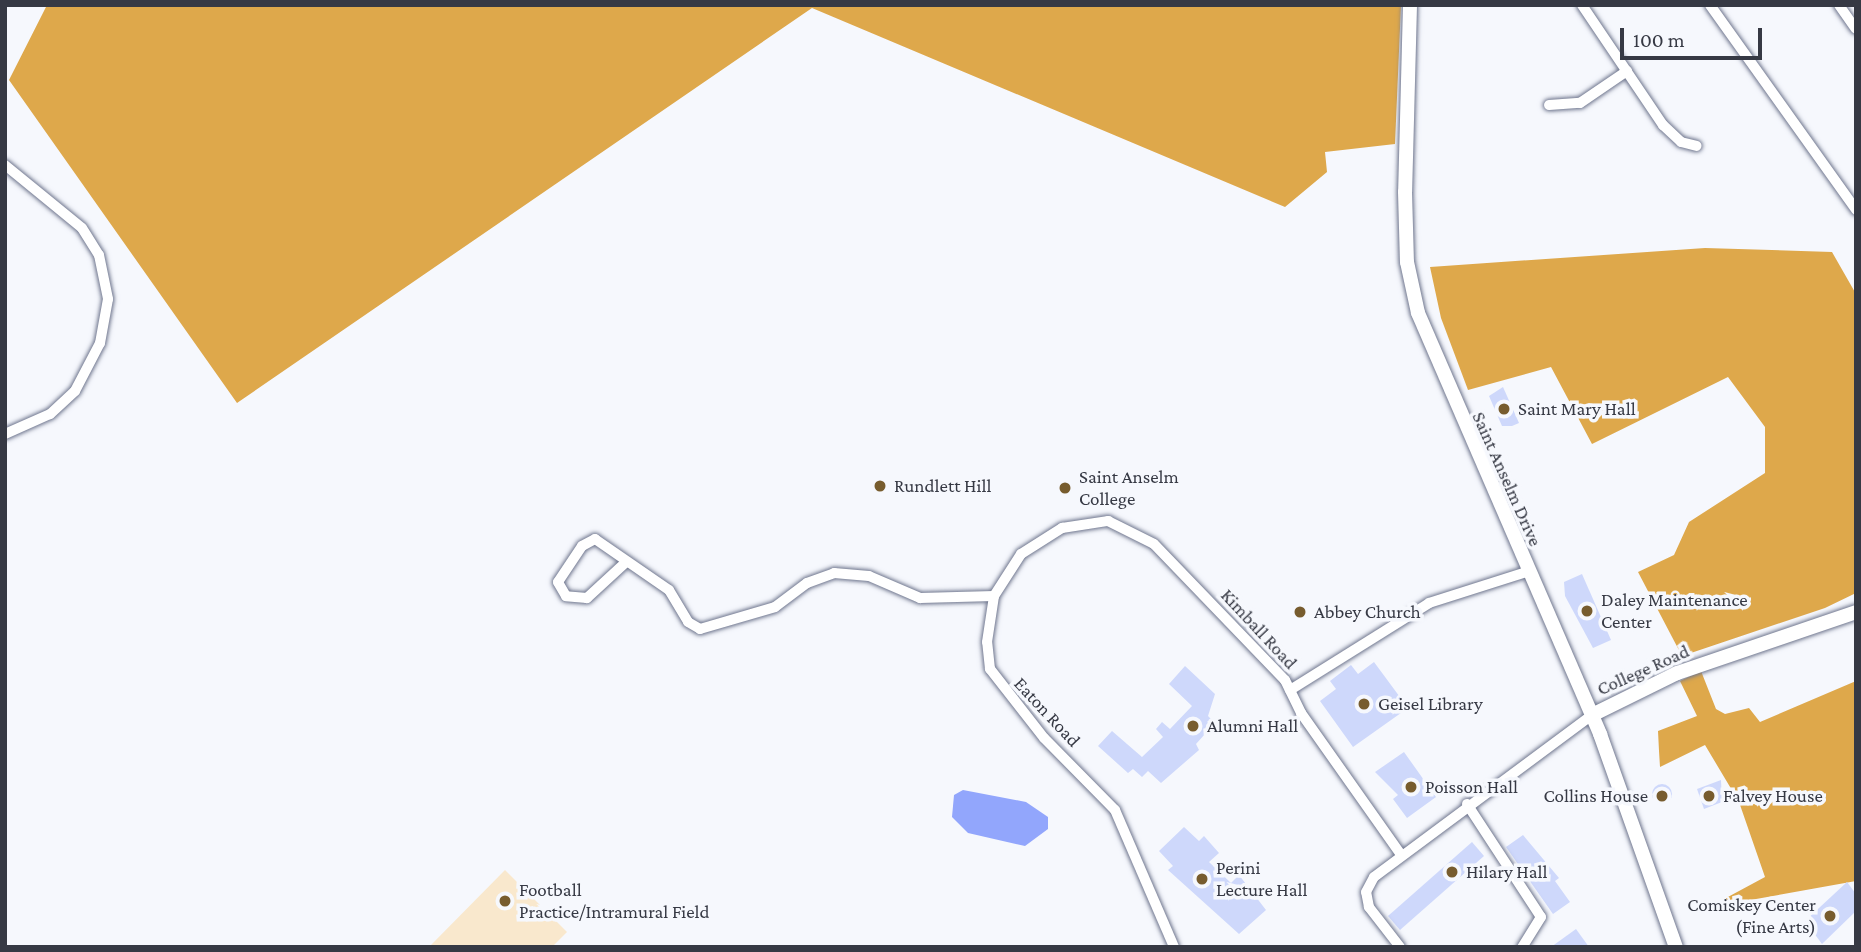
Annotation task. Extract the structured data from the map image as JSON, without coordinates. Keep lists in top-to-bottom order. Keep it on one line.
{"streets":{"street":["Saint Anselm Drive","Kimball Road","College Road","Eaton Road"]},"crossings":[["Saint Anselm Drive","Kimball Road"],["Saint Anselm Drive","College Road"],["Kimball Road","Eaton Road"]],"places":["Saint Mary Hall","Rundlett Hill","Saint Anselm College","Daley Maintenance Center","Abbey Church","Geisel Library","Alumni Hall","Poisson Hall","Collins House","Falvey House","Hilary Hall","Perini Lecture Hall","Football Practice/Intramural Field","Comiskey Center (Fine Arts)"],"scale_bar":"100 m"}
